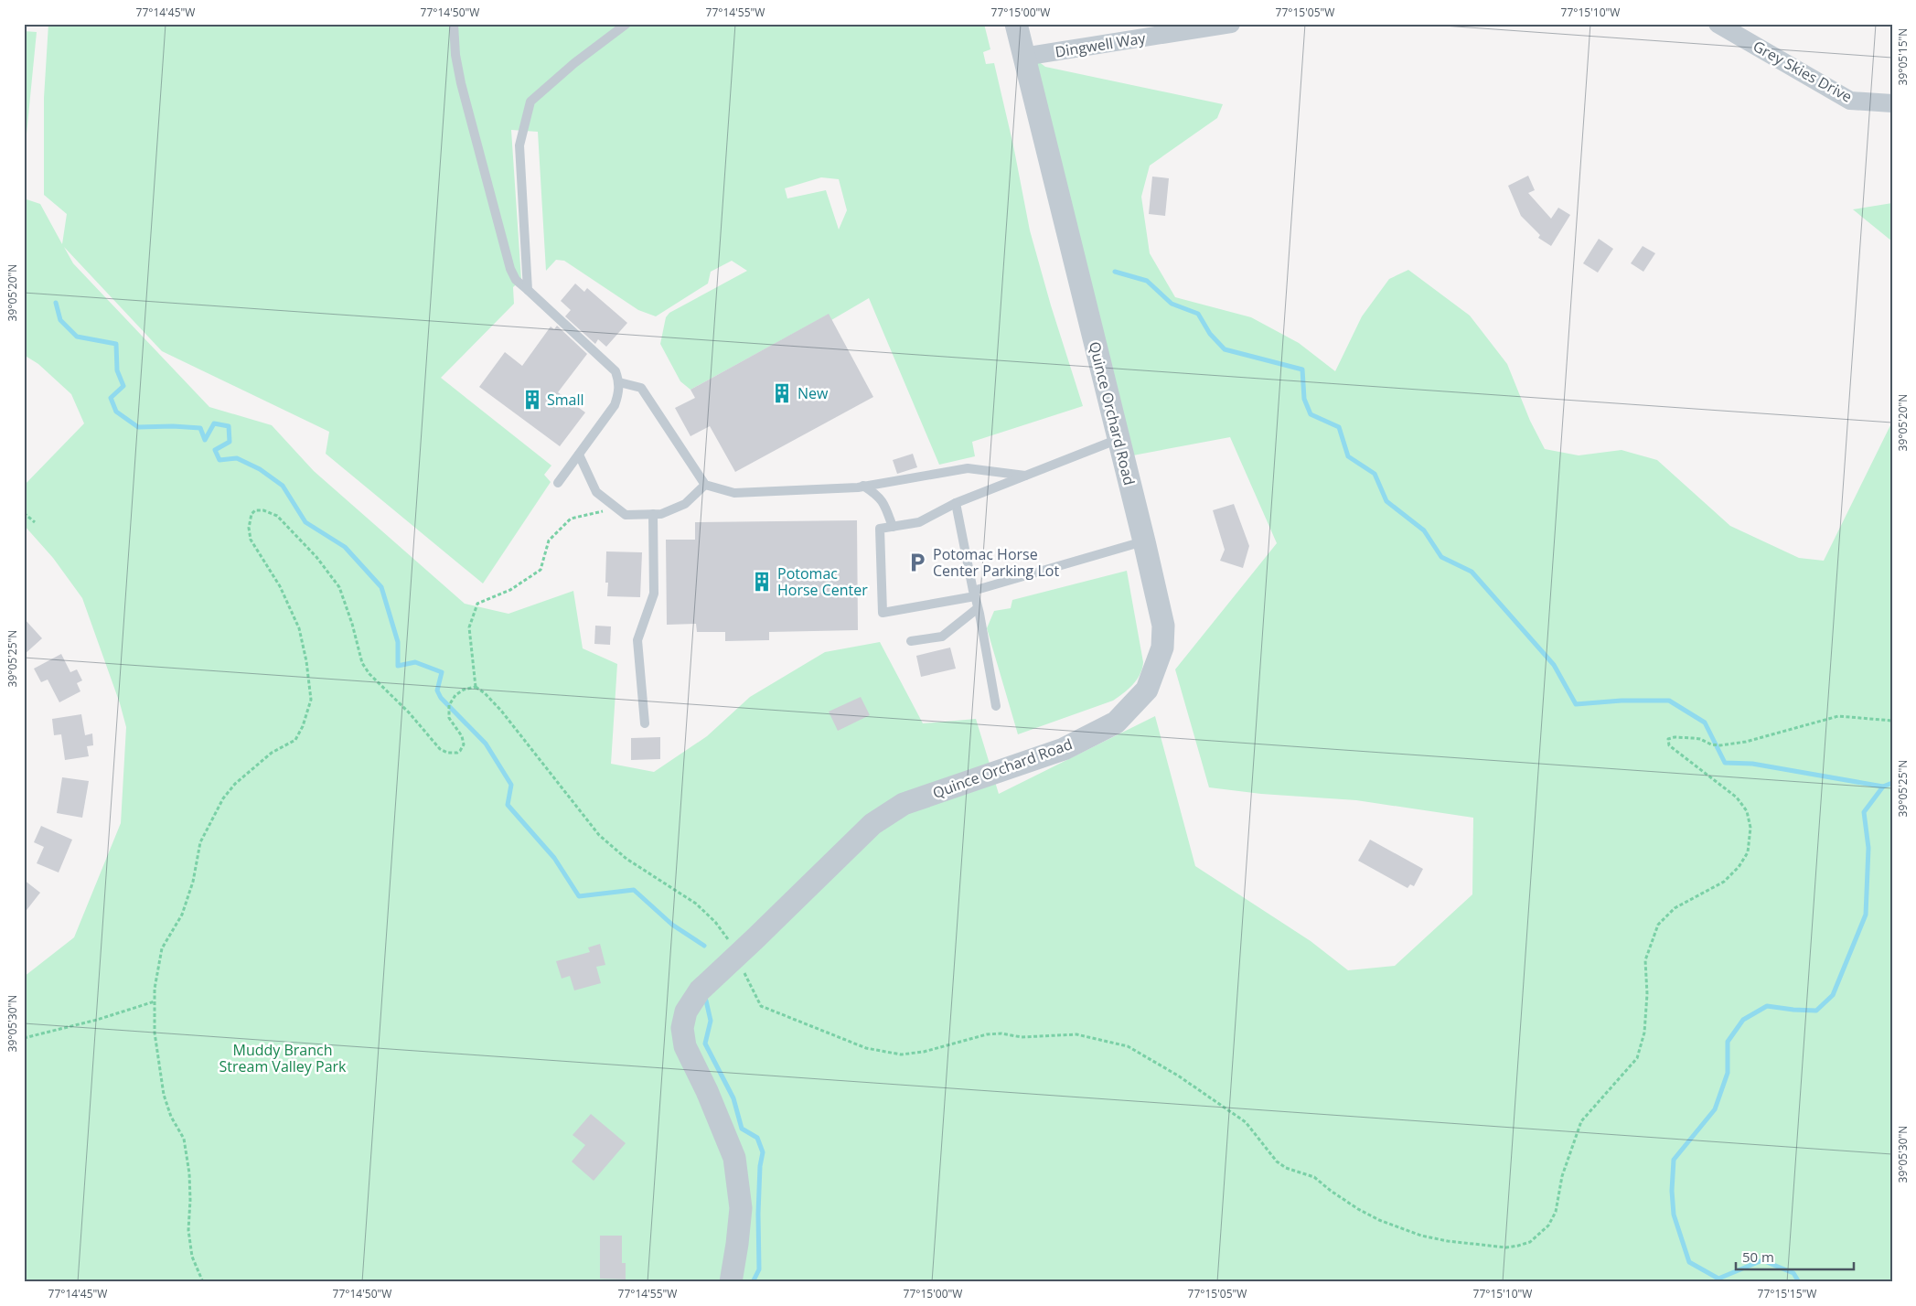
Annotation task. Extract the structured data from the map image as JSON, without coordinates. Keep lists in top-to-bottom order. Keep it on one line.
{"streets":{"street":["Dingwell Way","Grey Skies Drive","Quince Orchard Road"]},"crossings":[["Dingwell Way","Quince Orchard Road"]],"parks":["Muddy Branch Stream Valley Park"],"places":{"building":["New","Small","Potomac Horse Center"],"parking":["Potomac Horse Center Parking Lot"]},"scale_bar":"50 m","coordinates":["77°14'45\"W","77°14'50\"W","77°14'55\"W","77°15'00\"W","77°15'05\"W","77°15'10\"W","39°05'15\"N","39°05'20\"N","39°05'25\"N","39°05'30\"N","77°15'15\"W"]}
